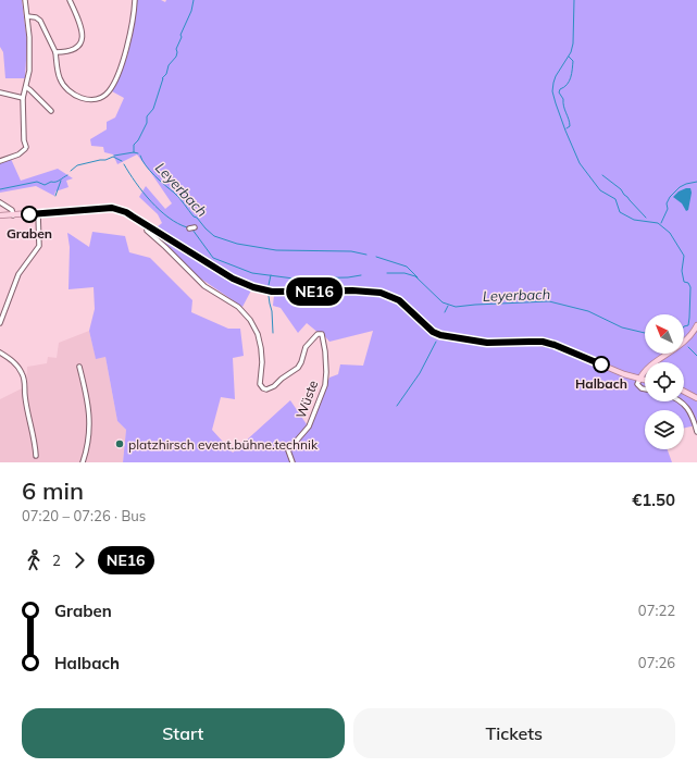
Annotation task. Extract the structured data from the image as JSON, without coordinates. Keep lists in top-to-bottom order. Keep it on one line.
{"streets":{"street":["Wüste"]},"water":["Leyerbach"],"places":["Graben","Halbach","platzhirsch event.bühne.technik"],"lines":["bus line NE16"],"north":"top left","page":{"on_map":"NE16","heading":["6 min","07:20 – 07:26 · Bus","€1.50"],"legs":["2","NE16"],"list":[{"name":"Graben","value":"07:22"},{"name":"Halbach","value":"07:26"}],"buttons":["Start","Tickets"]}}
